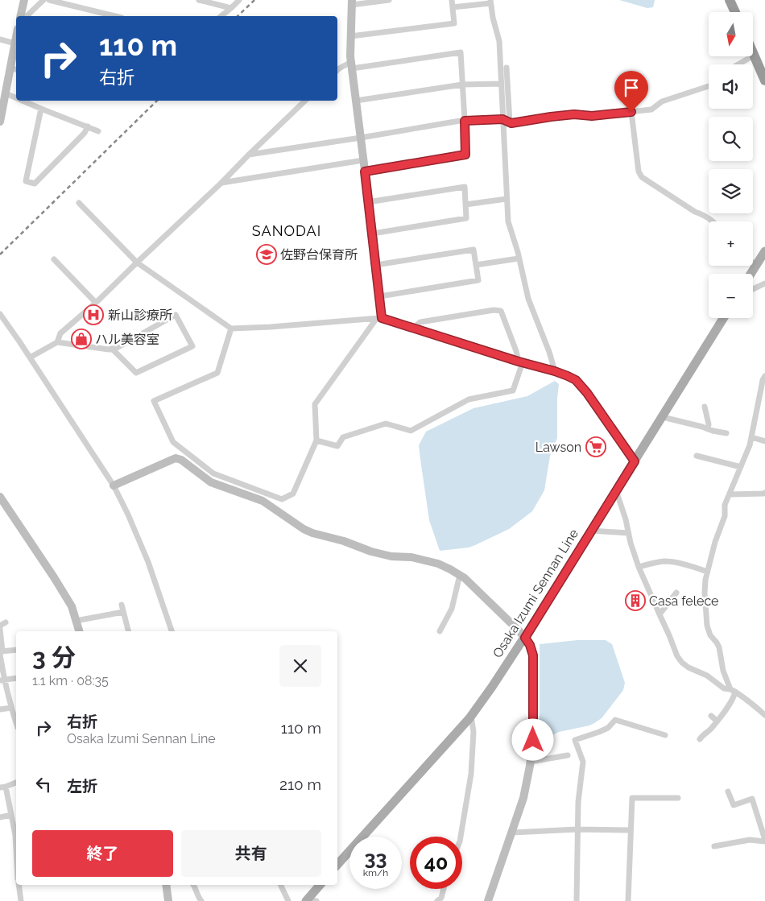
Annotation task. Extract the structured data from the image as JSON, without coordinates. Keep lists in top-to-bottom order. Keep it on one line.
{"streets":{"main road":["Osaka Izumi Sennan Line"]},"districts":["SANODAI"],"places":{"school or university":["佐野台保育所"],"hospital":["新山診療所"],"shop":["ハル美容室"],"supermarket":["Lawson"],"building":["Casa felece"]},"north":"bottom","page":{"map_buttons":["+","−"],"turn":["110 m","右折"],"heading":["3 分","1.1 km · 08:35"],"list":[{"name":"右折","note":"Osaka Izumi Sennan Line","value":"110 m"},{"name":"左折","value":"210 m"}],"buttons":["終了","共有"],"speed":"33 km/h","limit":"40"}}
